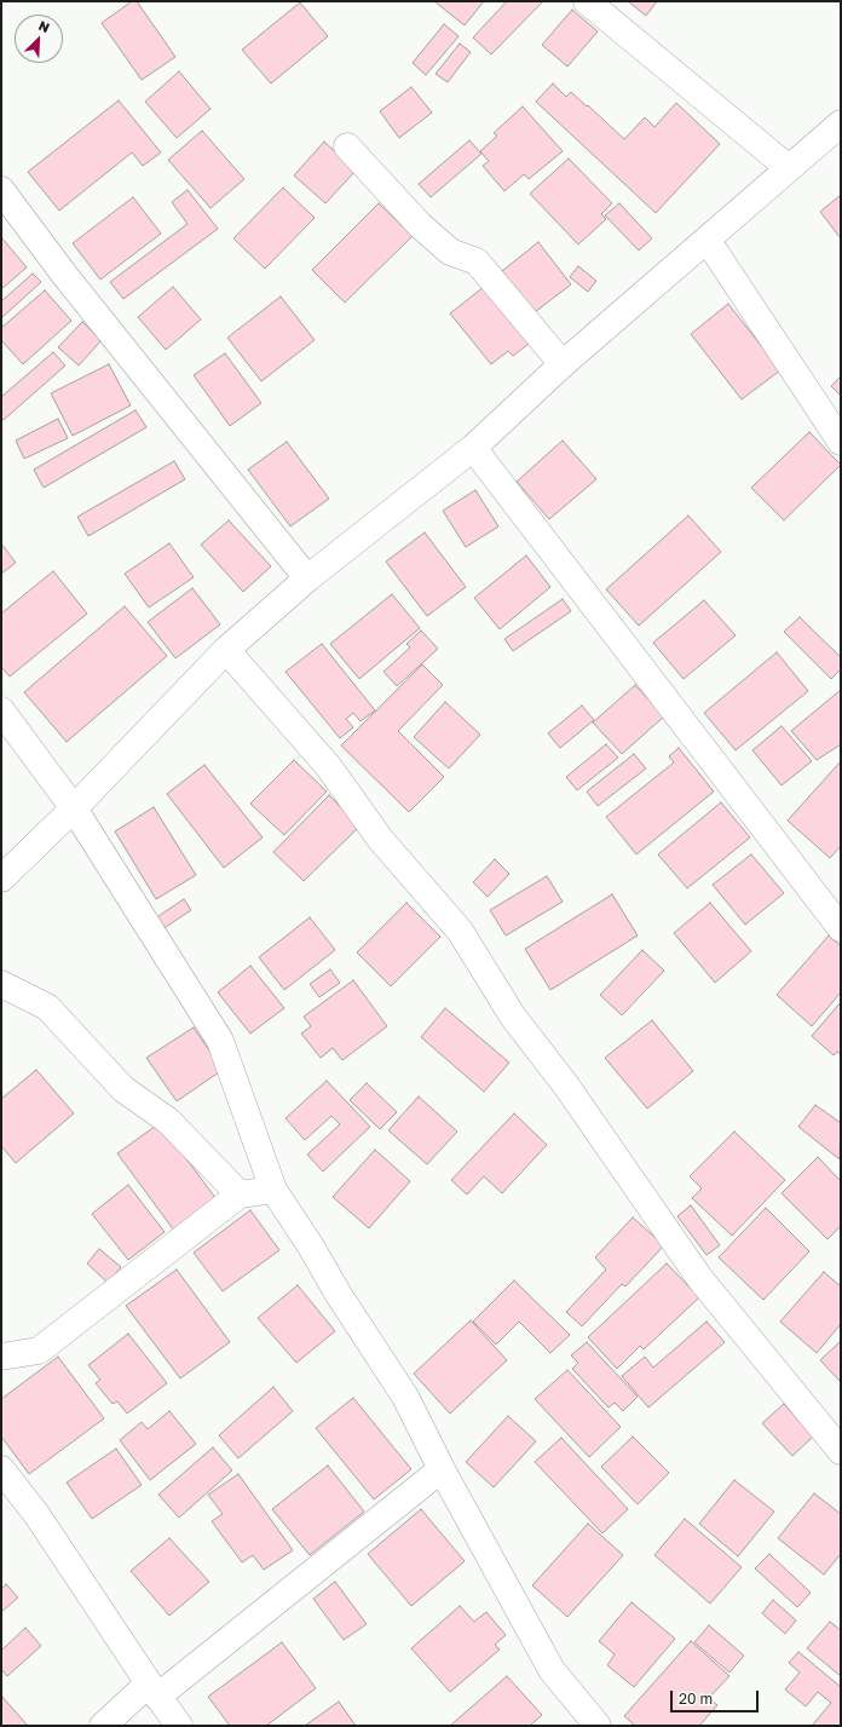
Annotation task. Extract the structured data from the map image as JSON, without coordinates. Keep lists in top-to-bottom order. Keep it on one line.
{"scale_bar":"20 m","north":"top right"}
